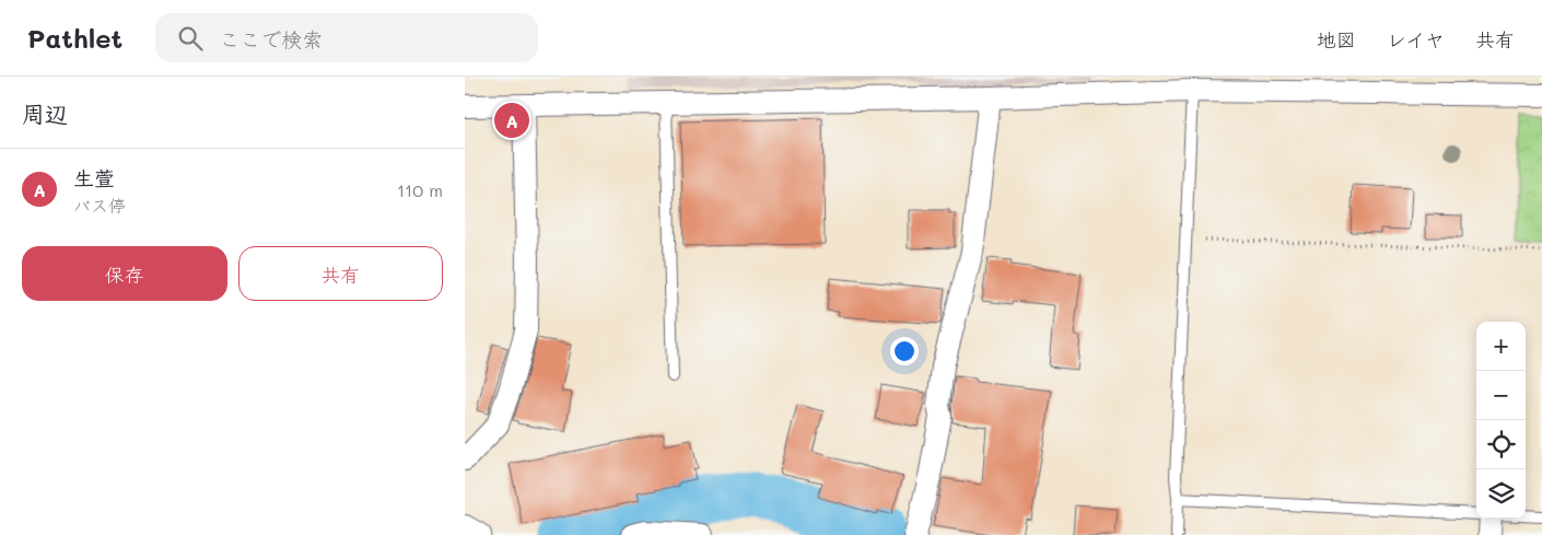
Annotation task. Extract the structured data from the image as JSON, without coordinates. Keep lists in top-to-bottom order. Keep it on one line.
{"page":{"header":"Pathlet","search":"ここで検索","nav":["地図","レイヤ","共有"],"heading":"周辺","pins":"A","list":[{"mark":"A","name":"生萱","note":"バス停","value":"110 m"}],"buttons":["保存","共有"],"map_buttons":["+","−"]}}
